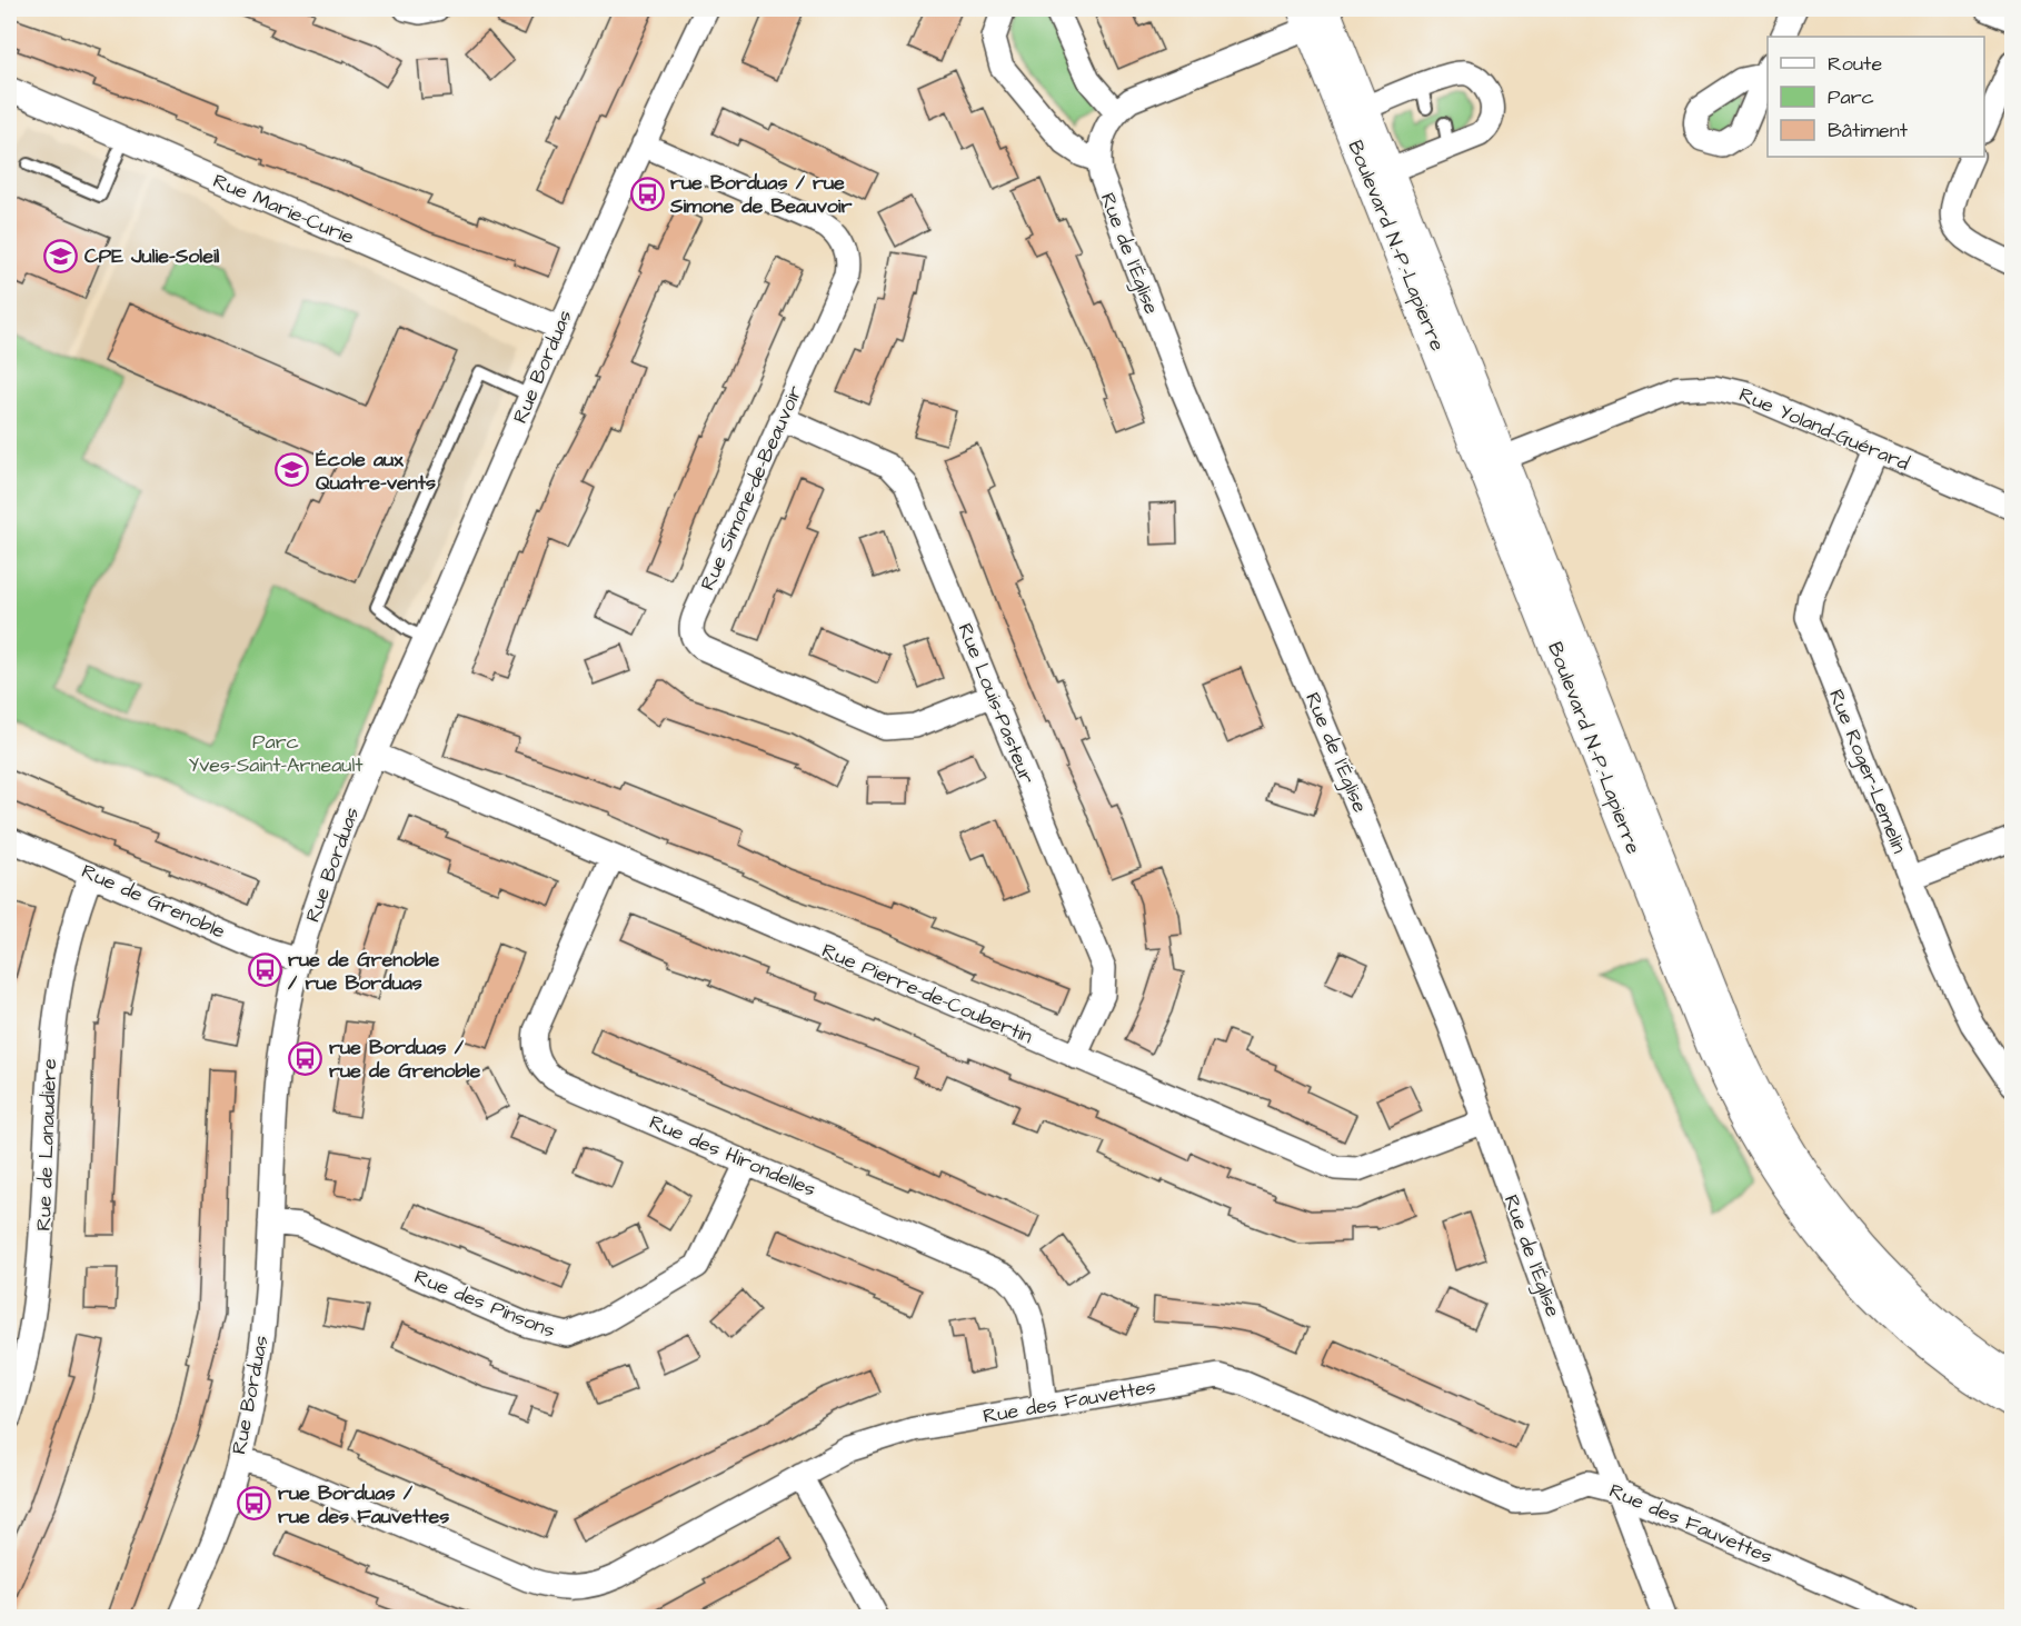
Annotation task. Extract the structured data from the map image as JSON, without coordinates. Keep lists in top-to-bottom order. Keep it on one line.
{"streets":{"street":["Rue Marie-Curie","Boulevard N.-P.-Lapierre","Rue de l'Église","Rue Borduas","Rue Yoland-Guérard","Rue Simone-de-Beauvoir","Rue Louis-Pasteur","Rue Roger-Lemelin","Rue de Grenoble","Rue Pierre-de-Coubertin","Rue de Lanaudière","Rue des Hirondelles","Rue des Pinsons","Rue des Fauvettes"]},"crossings":[["Rue Marie-Curie","Rue Borduas"],["Boulevard N.-P.-Lapierre","Rue de l'Église"],["Boulevard N.-P.-Lapierre","Rue Yoland-Guérard"],["Rue de l'Église","Rue Pierre-de-Coubertin"],["Rue de l'Église","Rue des Fauvettes"],["Rue Borduas","Rue Simone-de-Beauvoir"],["Rue Borduas","Rue de Grenoble"],["Rue Borduas","Rue Pierre-de-Coubertin"],["Rue Borduas","Rue des Pinsons"],["Rue Borduas","Rue des Fauvettes"],["Rue Yoland-Guérard","Rue Roger-Lemelin"],["Rue Simone-de-Beauvoir","Rue Louis-Pasteur"],["Rue Louis-Pasteur","Rue Pierre-de-Coubertin"],["Rue de Grenoble","Rue de Lanaudière"],["Rue Pierre-de-Coubertin","Rue des Hirondelles"],["Rue des Hirondelles","Rue des Pinsons"],["Rue des Hirondelles","Rue des Fauvettes"]],"parks":["Parc Yves-Saint-Arneault"],"places":{"bus stop":["rue Borduas / rue Simone de Beauvoir","rue de Grenoble / rue Borduas","rue Borduas / rue de Grenoble","rue Borduas / rue des Fauvettes"],"school or university":["CPE Julie-Soleil","École aux Quatre-vents"]},"legend":["Route","Parc","Bâtiment"]}
